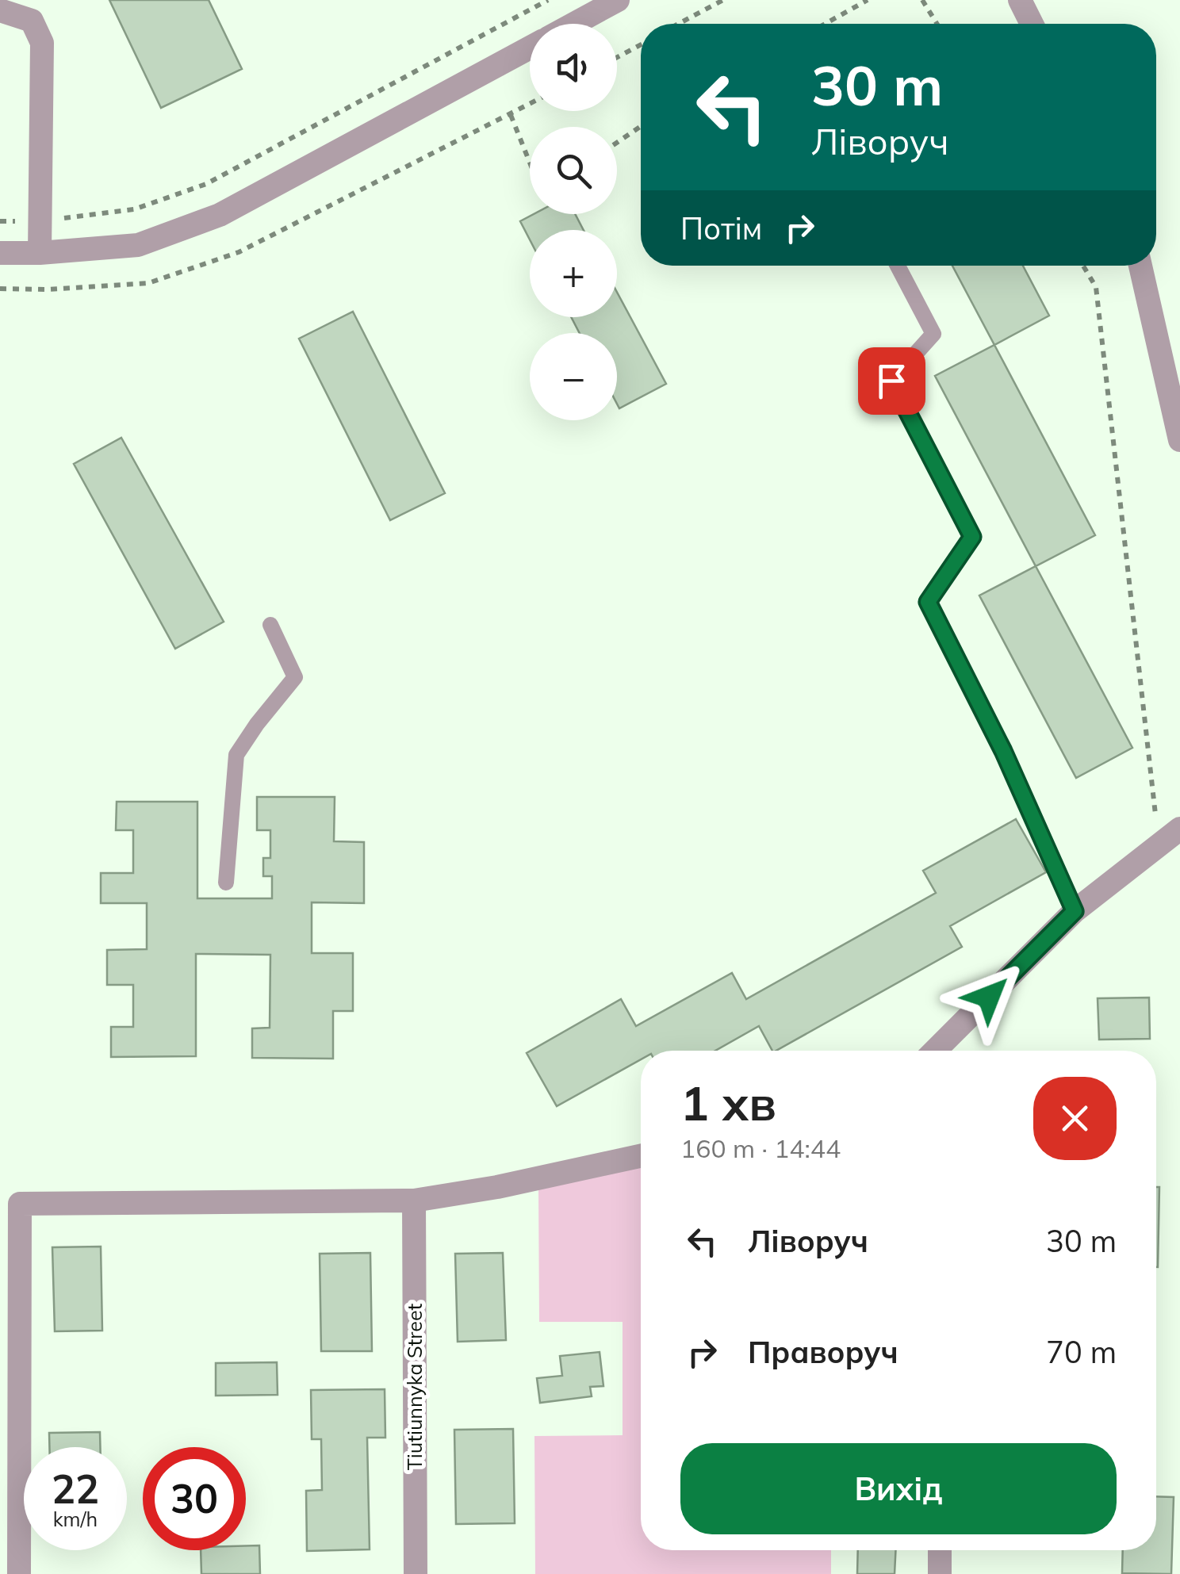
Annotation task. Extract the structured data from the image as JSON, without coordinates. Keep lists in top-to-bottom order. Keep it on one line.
{"streets":{"street":["Tiutiunnyka Street"]},"page":{"map_buttons":["+","−"],"turn":["30 m","Ліворуч"],"then":"Потім","heading":["1 хв","160 m · 14:44"],"list":[{"name":"Ліворуч","value":"30 m"},{"name":"Праворуч","value":"70 m"}],"buttons":"Вихід","speed":"22 km/h","limit":"30"}}
